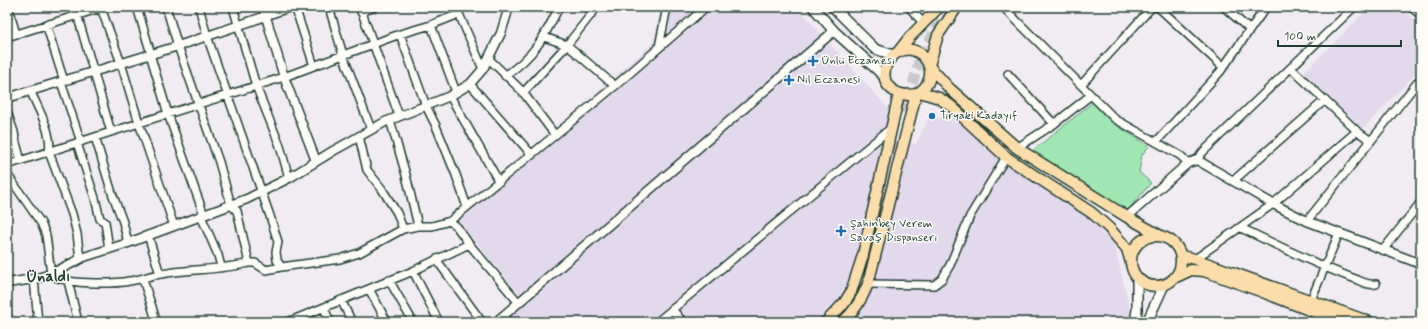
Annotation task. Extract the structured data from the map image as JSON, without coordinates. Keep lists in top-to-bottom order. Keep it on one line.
{"districts":["Ünaldı"],"places":{"health":["Ünlü Eczanesi","Nil Eczanesi","Şahinbey Verem Savaş Dispanseri"],"other":["Tiryaki Kadayıf"]},"scale_bar":"100 m"}
